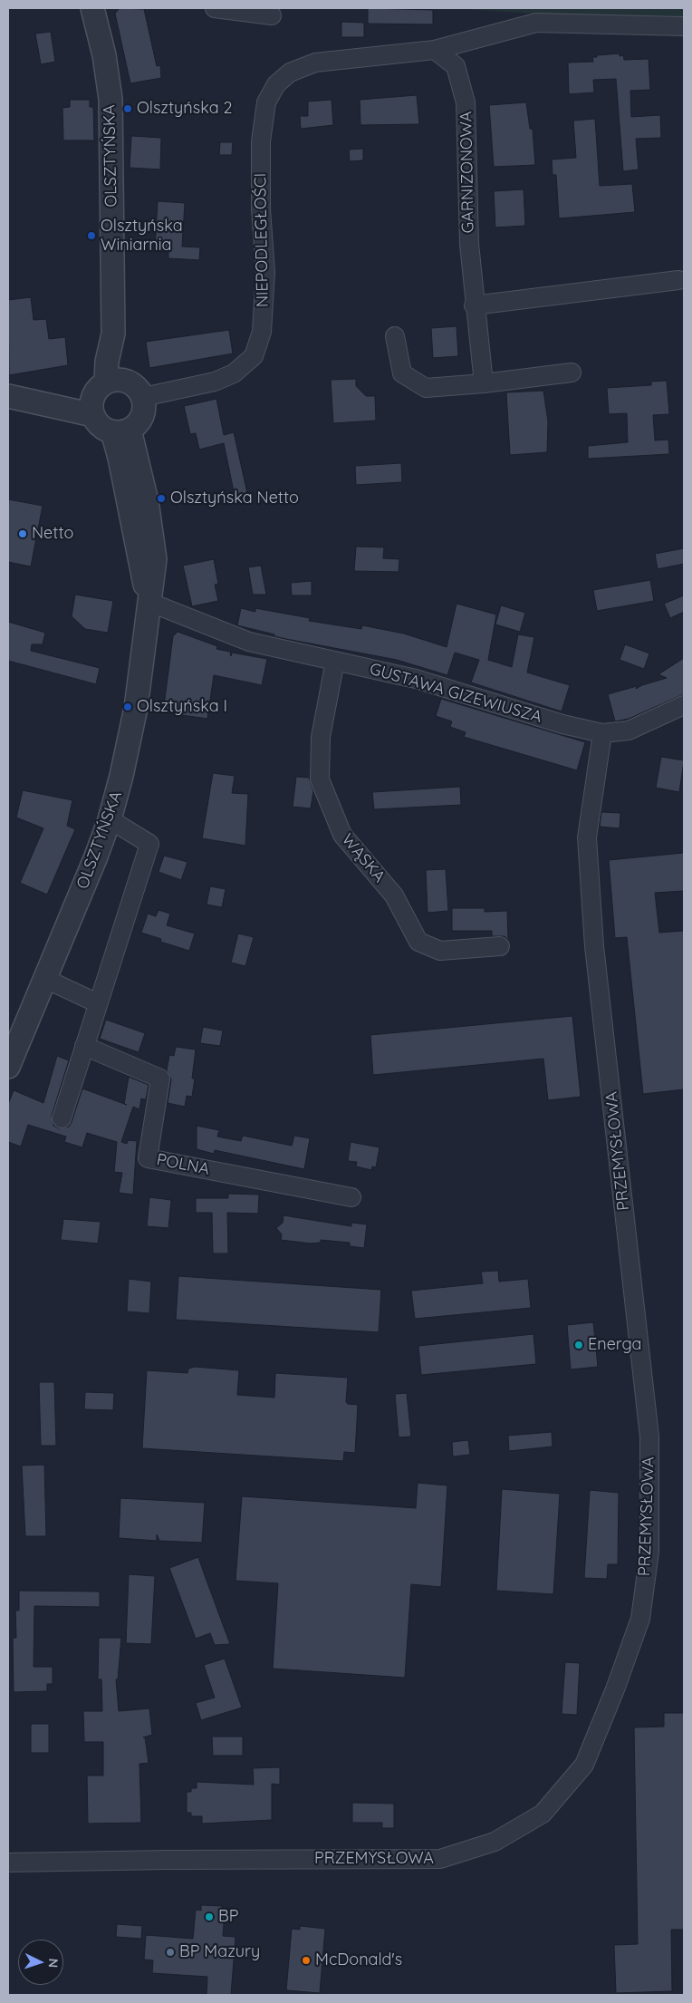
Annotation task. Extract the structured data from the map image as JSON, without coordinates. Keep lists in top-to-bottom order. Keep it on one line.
{"streets":{"street":["OLSZTYŃSKA","GARNIZONOWA","NIEPODLEGŁOŚCI","GUSTAWA GIZEWIUSZA","WĄSKA","PRZEMYSŁOWA","POLNA"]},"crossings":[["OLSZTYŃSKA","NIEPODLEGŁOŚCI"],["OLSZTYŃSKA","GUSTAWA GIZEWIUSZA"],["GARNIZONOWA","NIEPODLEGŁOŚCI"],["GUSTAWA GIZEWIUSZA","WĄSKA"],["GUSTAWA GIZEWIUSZA","PRZEMYSŁOWA"]],"places":["Olsztyńska 2","Olsztyńska Winiarnia","Olsztyńska Netto","Netto","Olsztyńska I","Energa","BP","BP Mazury","McDonald's"],"north":"right"}
